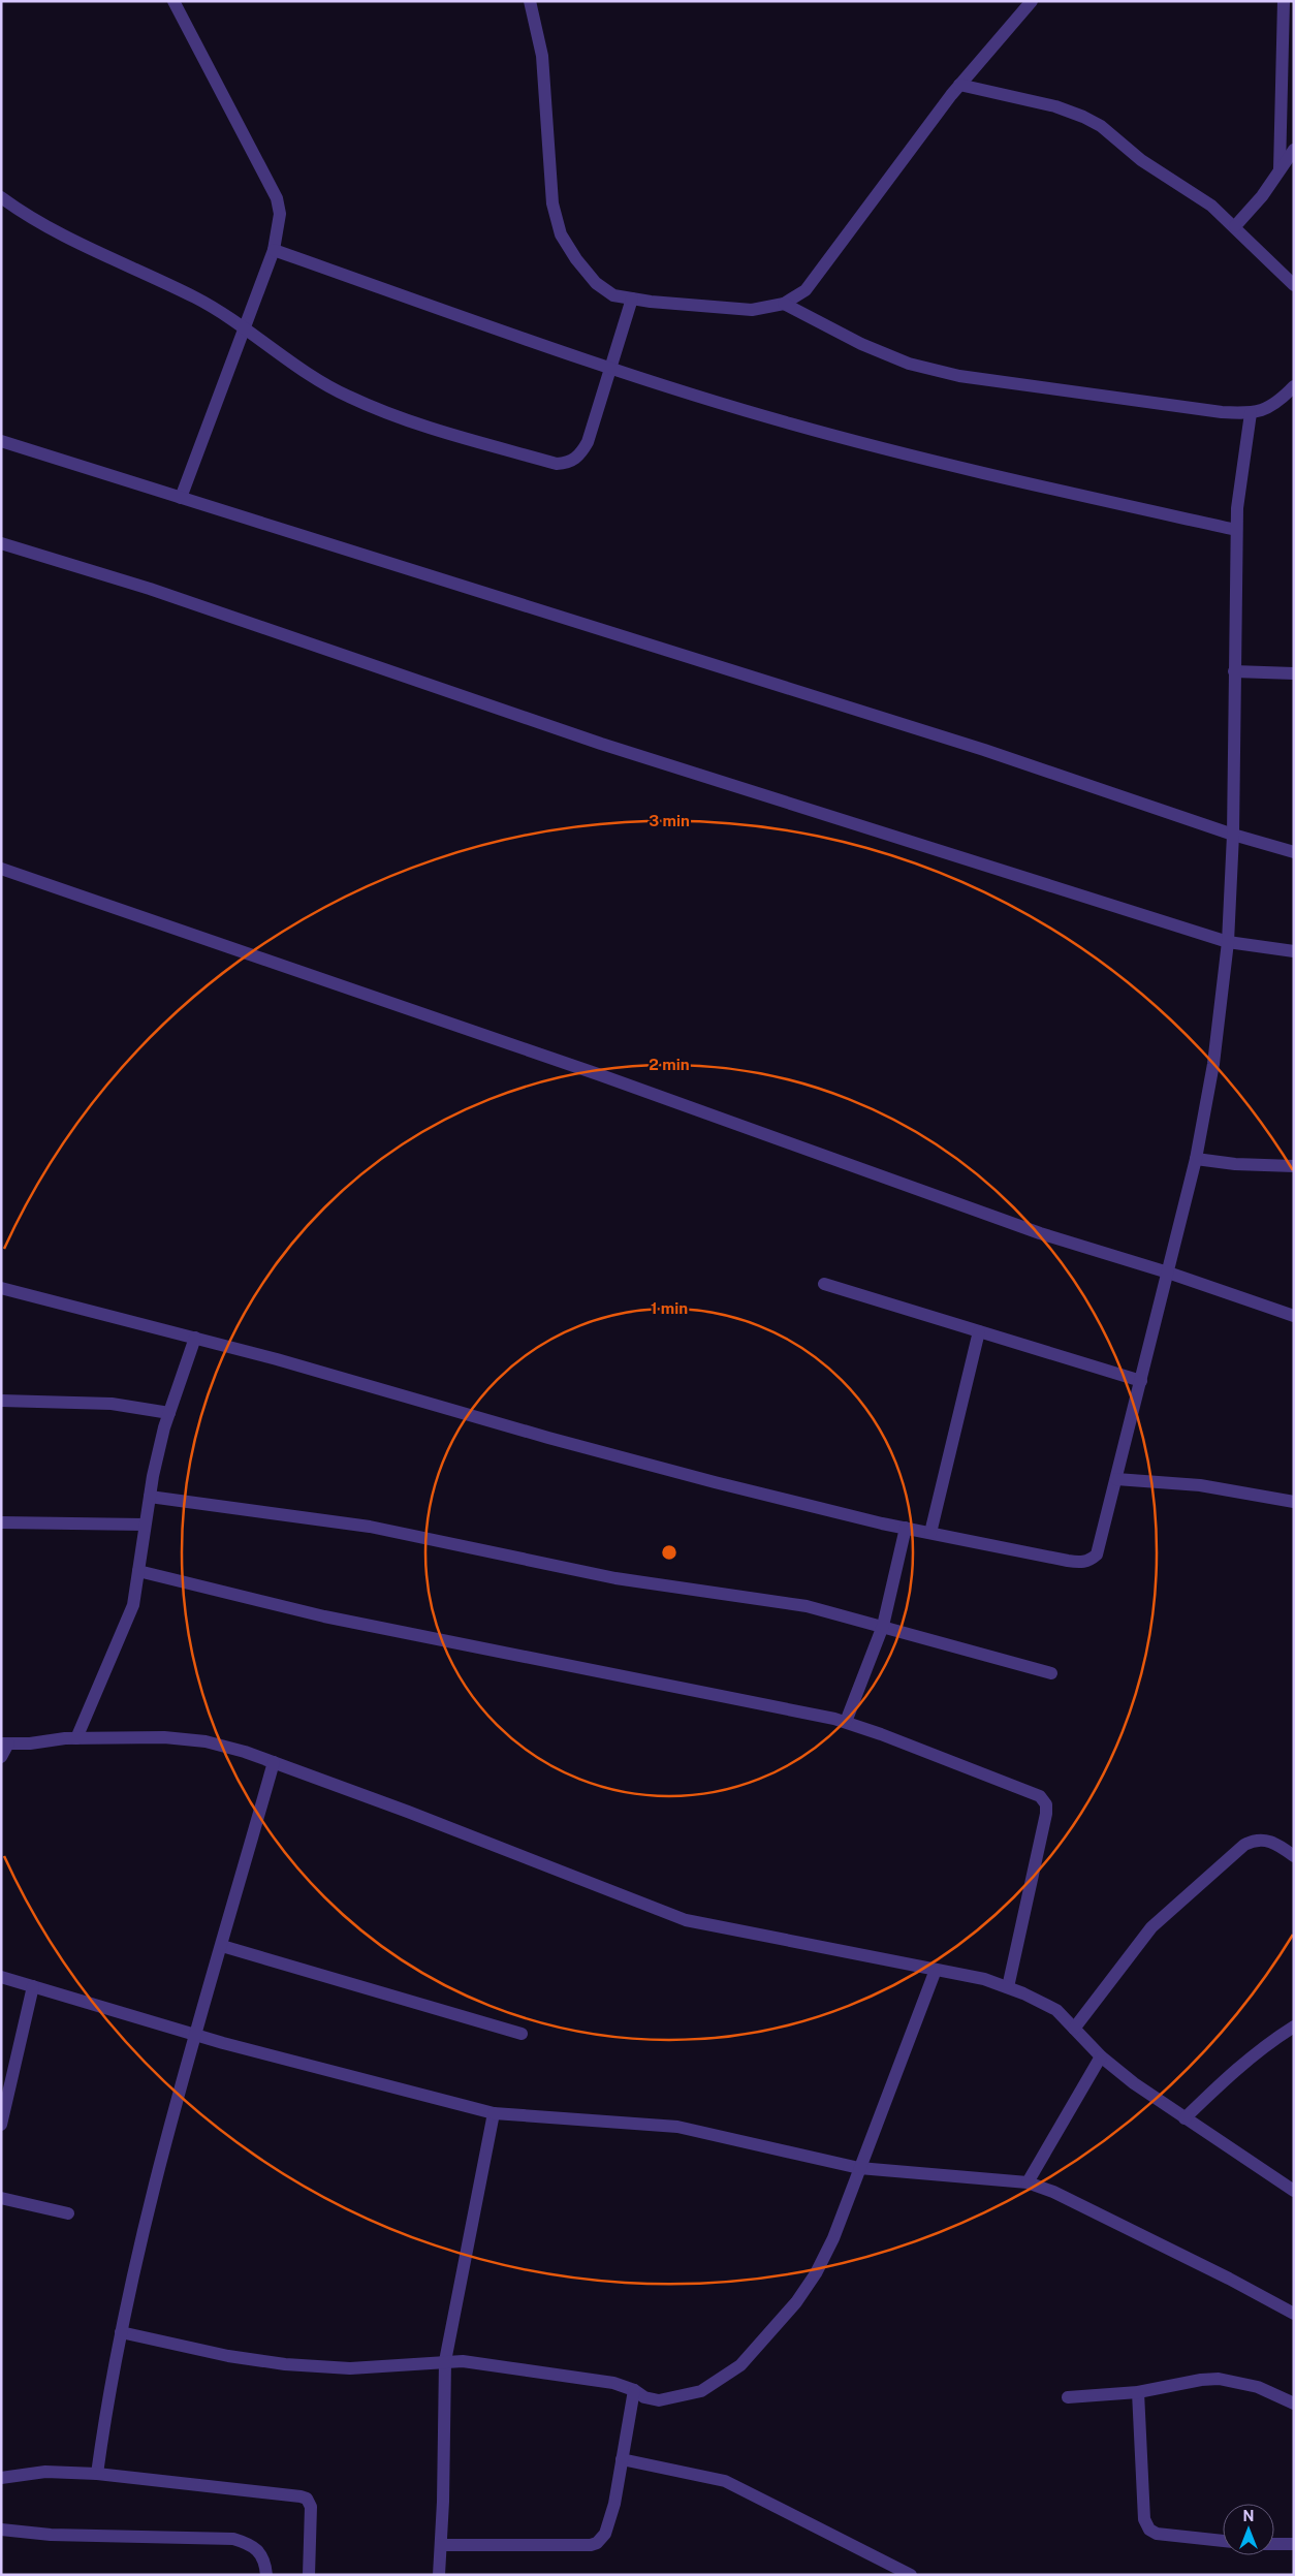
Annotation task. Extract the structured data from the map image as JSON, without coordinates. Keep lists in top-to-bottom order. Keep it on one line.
{"north":"top","rings":["3 min","2 min","1 min"]}
